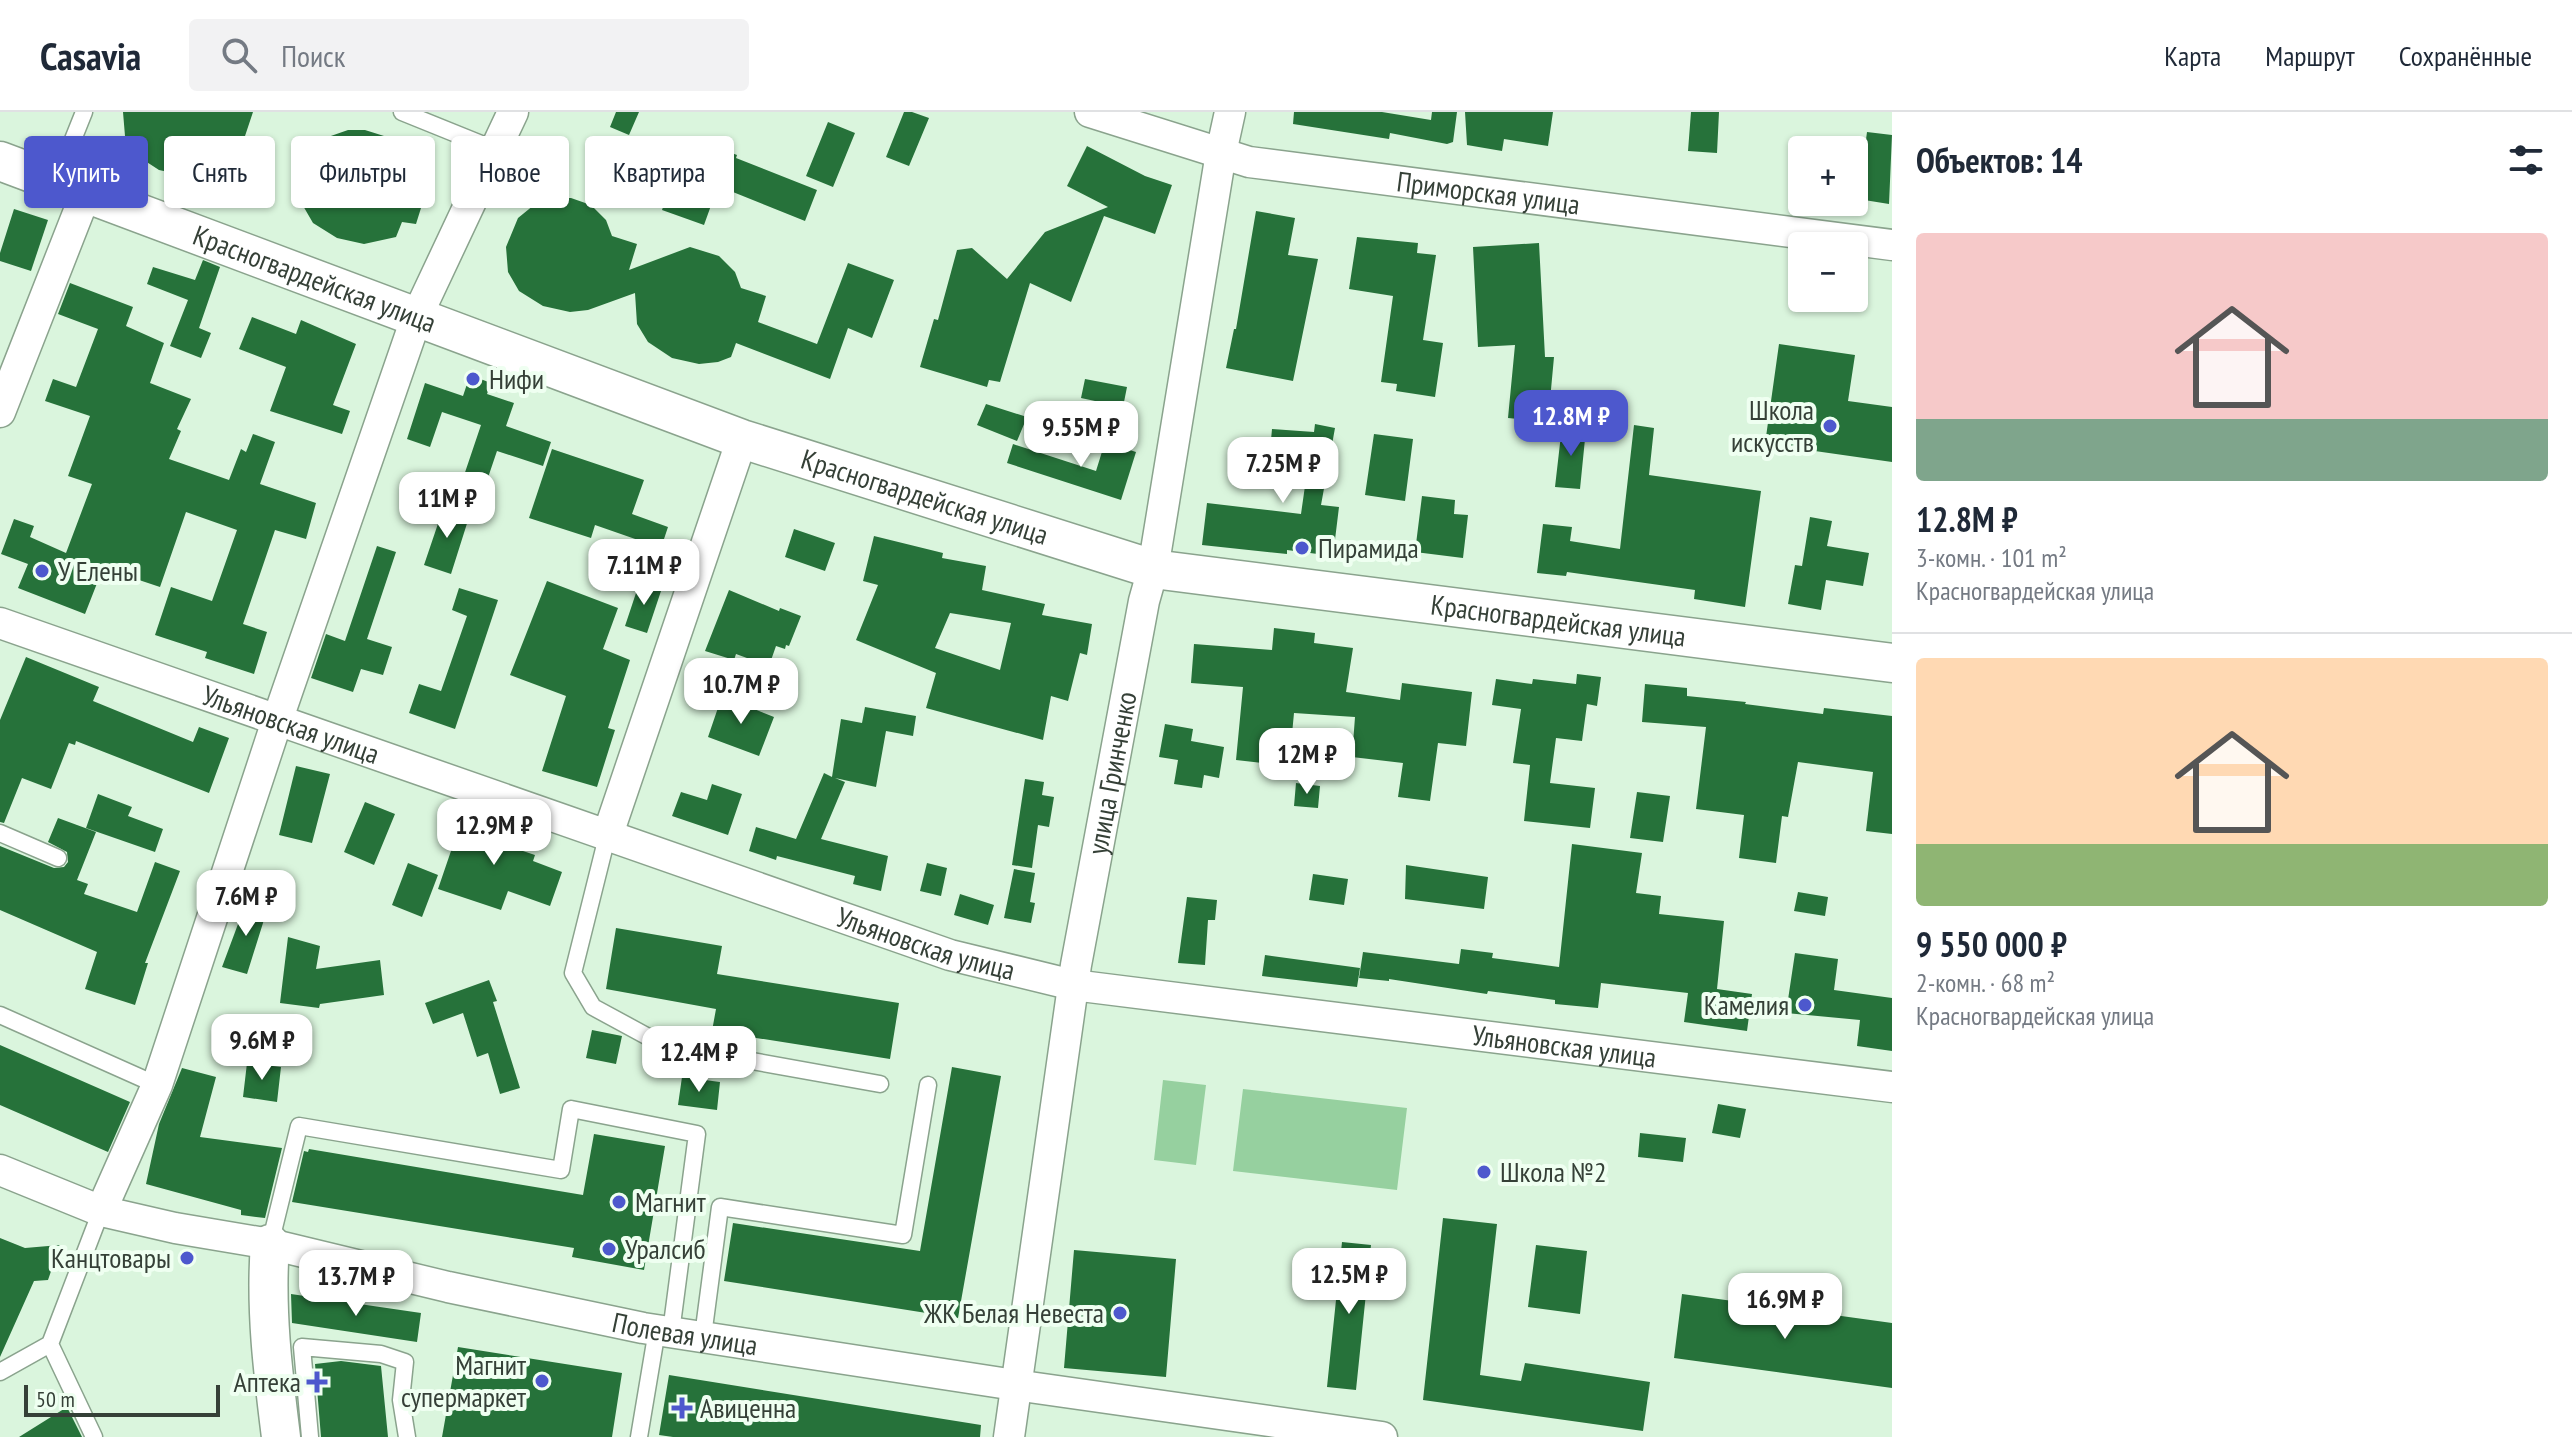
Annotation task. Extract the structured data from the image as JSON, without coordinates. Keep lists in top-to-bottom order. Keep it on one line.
{"streets":{"street":["Приморская улица","Красногвардейская улица","Ульяновская улица","улица Гринченко","Полевая улица"]},"crossings":[["Приморская улица","улица Гринченко"],["Красногвардейская улица","улица Гринченко"],["Ульяновская улица","улица Гринченко"],["улица Гринченко","Полевая улица"]],"places":{"other":["Нифи","Школа искусств","Пирамида","У Елены","Камелия","Школа №2","Магнит","Уралсиб","Канцтовары","ЖК Белая Невеста","Магнит супермаркет"],"health":["Аптека","Авиценна"]},"scale_bar":"50 m","page":{"header":"Casavia","search":"Поиск","nav":["Карта","Маршрут","Сохранённые"],"heading":"Объектов: 14","map_buttons":["+","−"],"chip":["Купить","Снять","Фильтры","Новое","Квартира"],"list":[{"name":"12.8M ₽","note":"3-комн. · 101 m² · Красногвардейская улица"},{"name":"9 550 000 ₽","note":"2-комн. · 68 m² · Красногвардейская улица"}],"price":["12.8M ₽","9.55M ₽","7.25M ₽","11M ₽","7.11M ₽","10.7M ₽","12M ₽","12.9M ₽","7.6M ₽","9.6M ₽","12.4M ₽","12.5M ₽","13.7M ₽","16.9M ₽"],"scale":"50 m"}}
